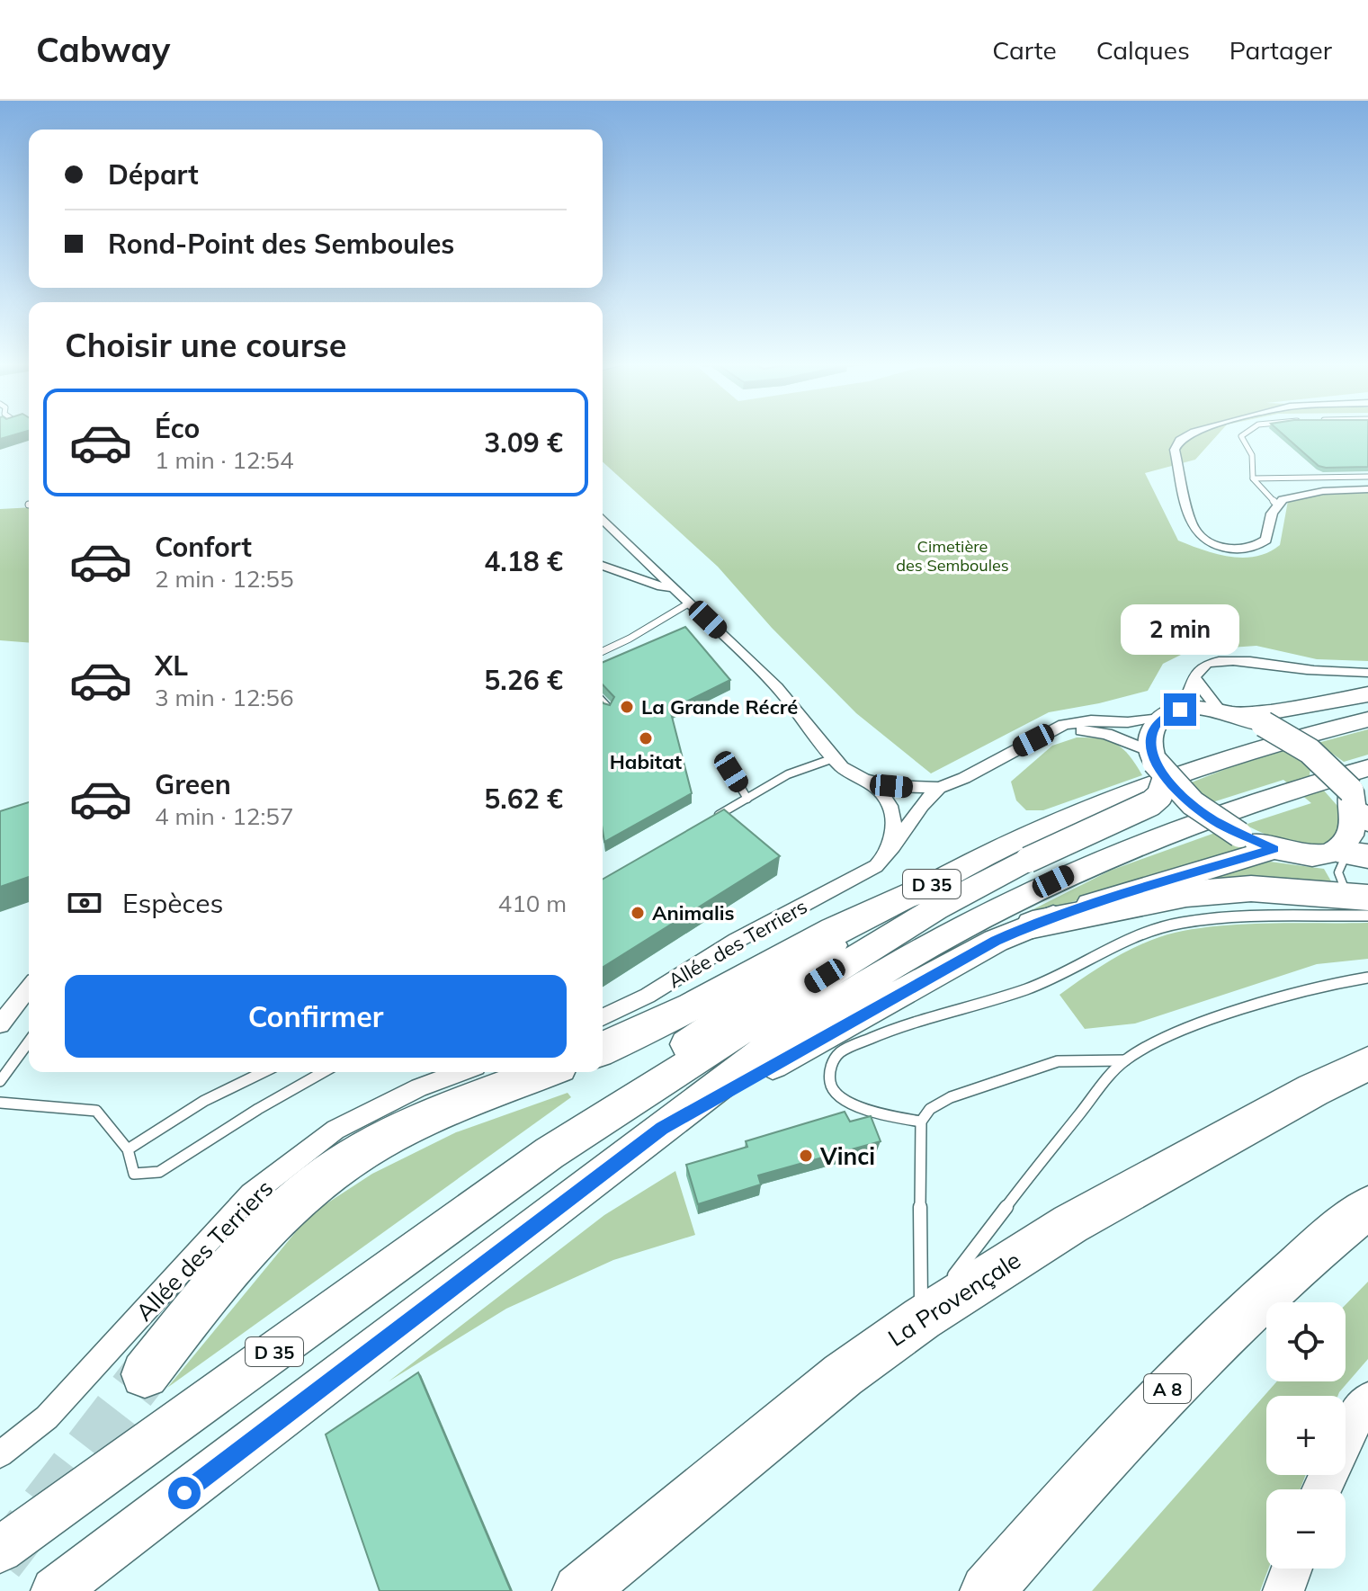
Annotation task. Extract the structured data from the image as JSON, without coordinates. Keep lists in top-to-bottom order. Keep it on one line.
{"streets":{"highway":["La Provençale","A 8"],"main road":["D 35"],"street":["Allée des Terriers"]},"parks":["Cimetière des Semboules"],"places":["La Grande Récré","Habitat","Animalis","Vinci"],"page":{"header":"Cabway","nav":["Carte","Calques","Partager"],"banner":["Départ","Rond-Point des Semboules"],"heading":"Choisir une course","list":[{"name":"Éco","note":"1 min · 12:54","value":"3.09 €"},{"name":"Confort","note":"2 min · 12:55","value":"4.18 €"},{"name":"XL","note":"3 min · 12:56","value":"5.26 €"},{"name":"Green","note":"4 min · 12:57","value":"5.62 €"}],"bubble":"2 min","pay":["Espèces","410 m"],"buttons":"Confirmer","map_buttons":["+","−"]}}
